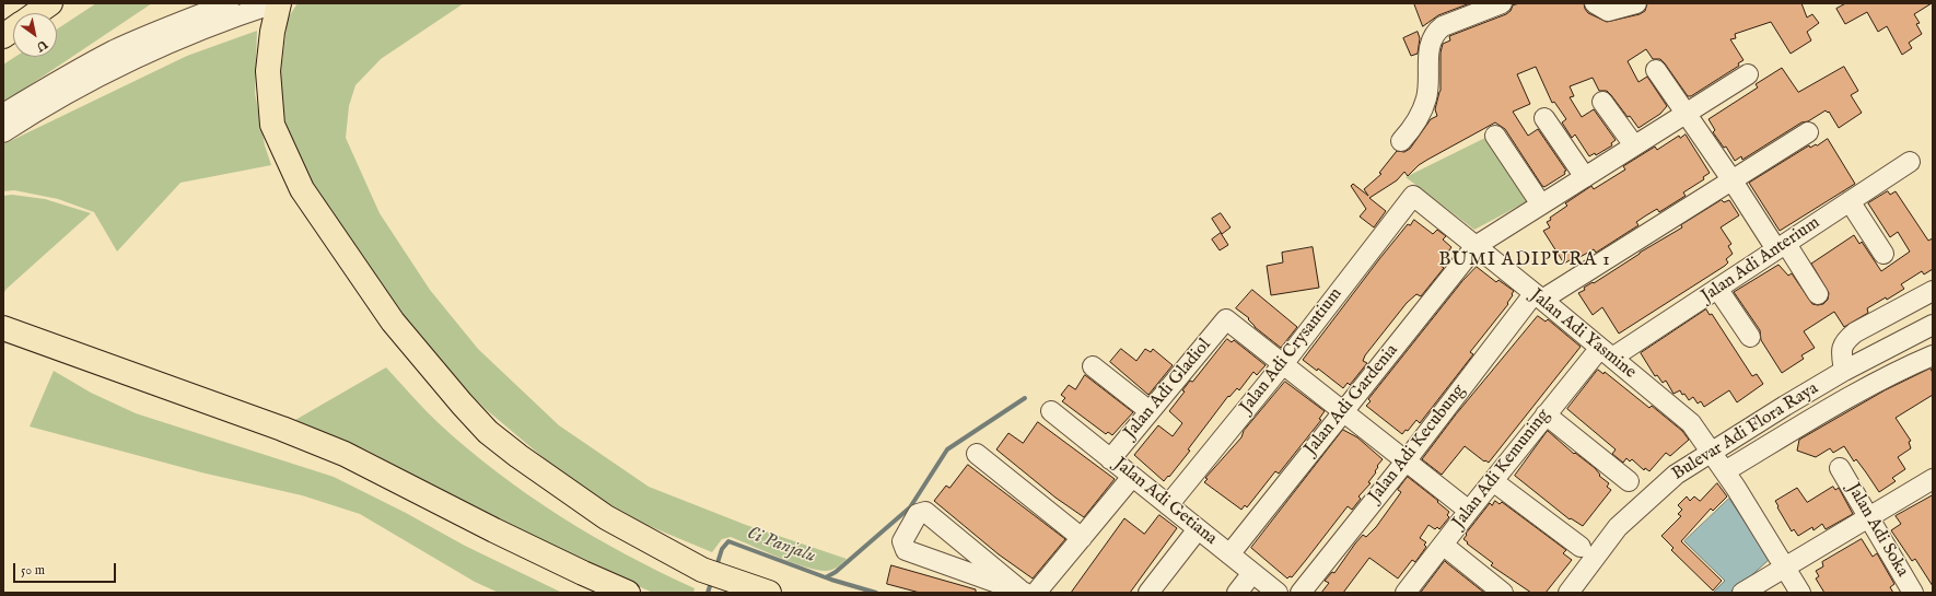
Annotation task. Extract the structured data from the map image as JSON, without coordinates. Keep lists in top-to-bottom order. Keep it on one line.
{"streets":{"street":["Jalan Adi Anterium","Jalan Adi Yasmine","Jalan Adi Crysantium","Jalan Adi Gladiol","Jalan Adi Gardenia","Bulevar Adi Flora Raya","Jalan Adi Kecubung","Jalan Adi Kemuning","Jalan Adi Getiana","Jalan Adi Soka"]},"crossings":[["Jalan Adi Anterium","Jalan Adi Yasmine"],["Jalan Adi Anterium","Jalan Adi Kemuning"],["Jalan Adi Yasmine","Jalan Adi Crysantium"],["Jalan Adi Yasmine","Jalan Adi Gardenia"],["Jalan Adi Yasmine","Bulevar Adi Flora Raya"],["Jalan Adi Yasmine","Jalan Adi Kecubung"],["Jalan Adi Yasmine","Jalan Adi Kemuning"],["Jalan Adi Crysantium","Jalan Adi Gladiol"],["Jalan Adi Crysantium","Jalan Adi Getiana"],["Jalan Adi Gladiol","Jalan Adi Getiana"],["Jalan Adi Gardenia","Jalan Adi Getiana"]],"districts":["BUMI ADIPURA 1"],"water":["Ci Panjalu"],"scale_bar":"50 m","north":"bottom right"}
